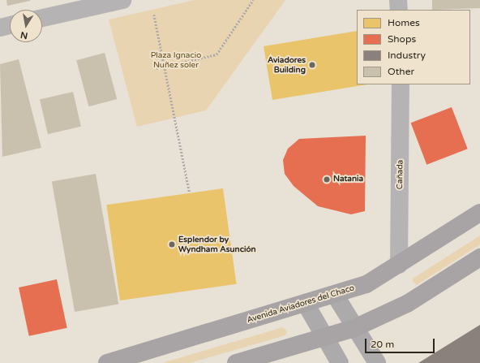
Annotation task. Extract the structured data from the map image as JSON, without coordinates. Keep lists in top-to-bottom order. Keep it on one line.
{"streets":{"highway":["Avenida Aviadores del Chaco"],"street":["Cañada"]},"crossings":[["Cañada","Avenida Aviadores del Chaco"]],"parks":["Plaza Ignacio Nuñez soler"],"places":["Aviadores Building","Natania","Esplendor by Wyndham Asunción"],"legend":["Homes","Shops","Industry","Other"],"scale_bar":"20 m","north":"bottom"}
